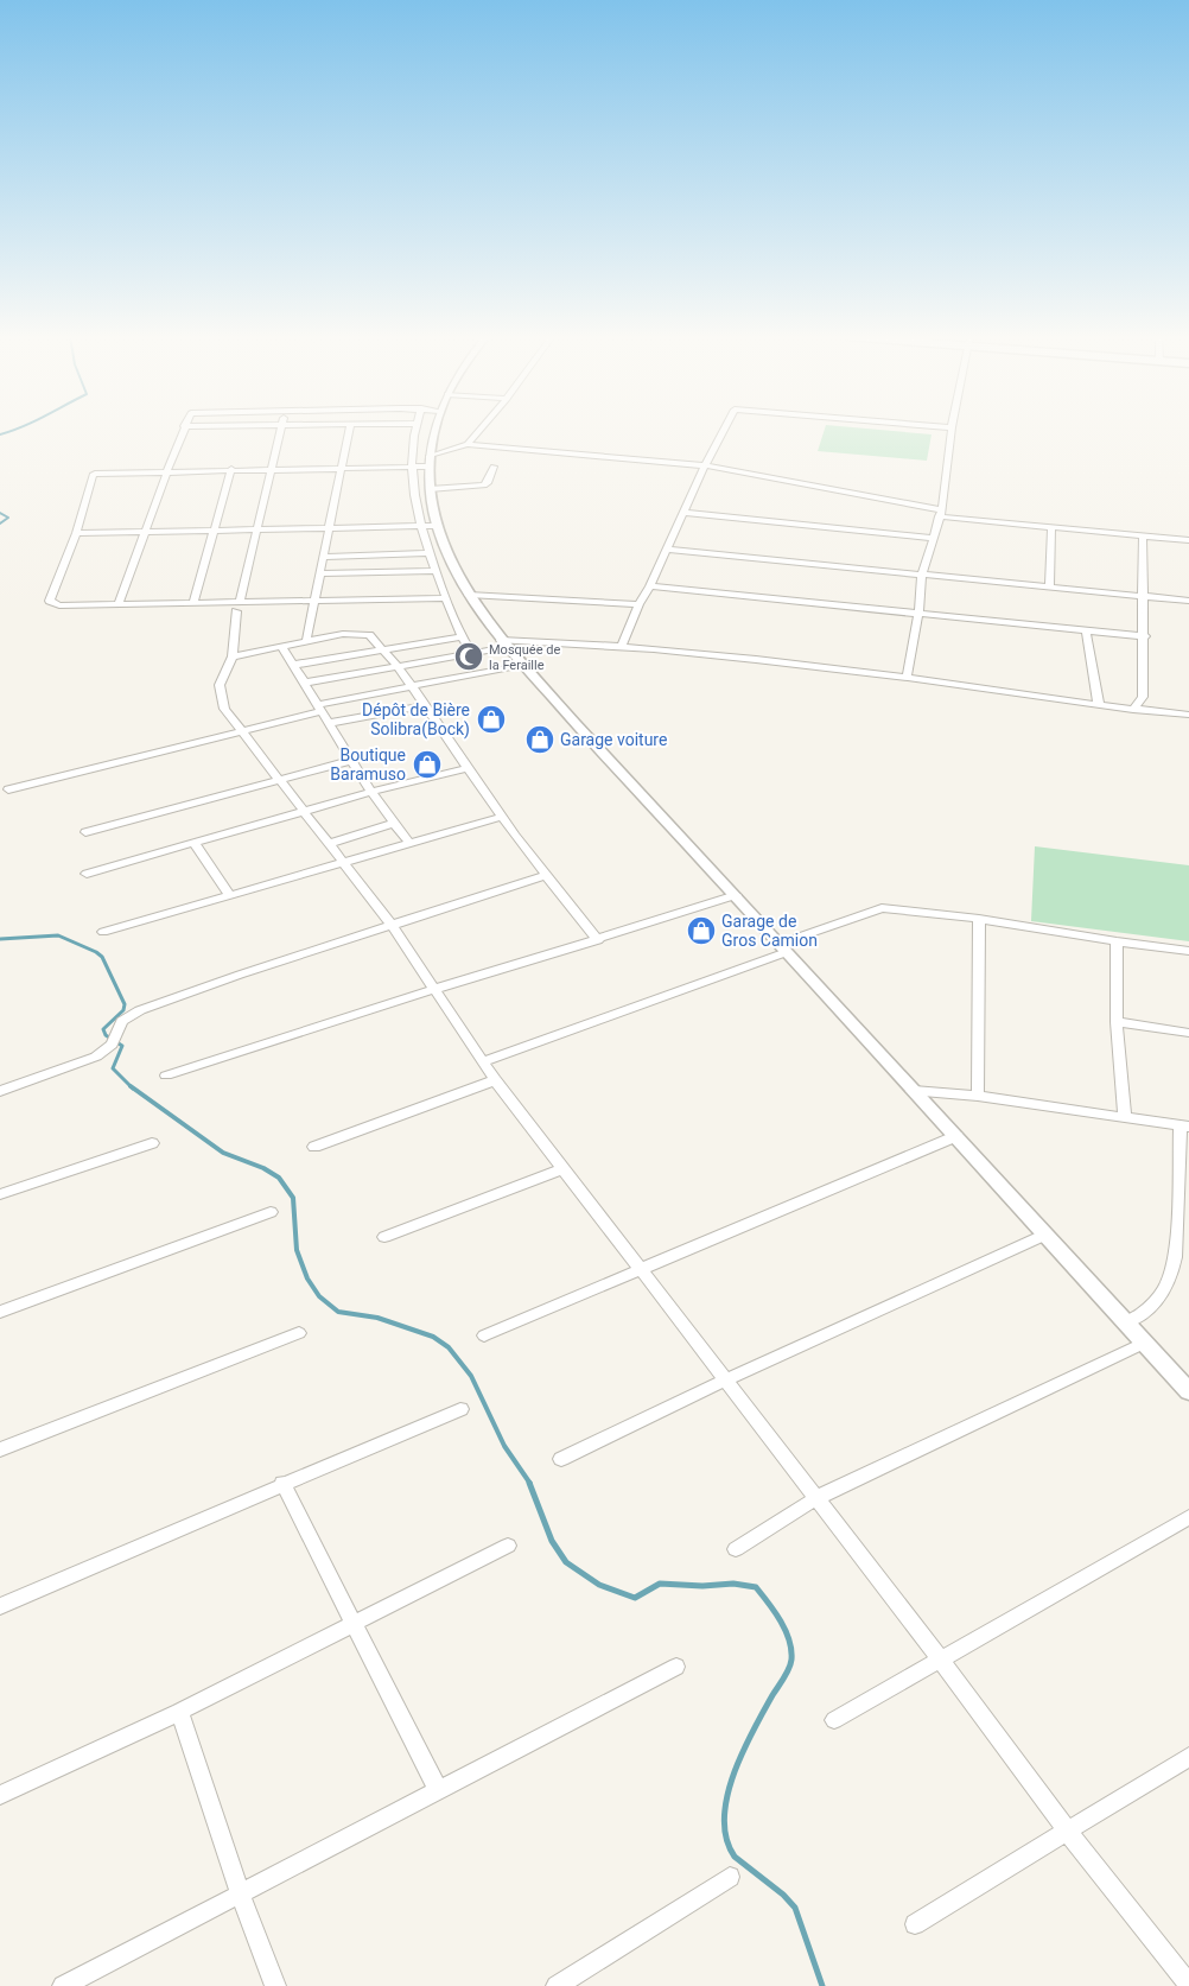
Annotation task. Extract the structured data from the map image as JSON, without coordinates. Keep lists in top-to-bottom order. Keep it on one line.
{"places":{"mosque":["Mosquée de la Feraille"],"shop":["Dépôt de Bière Solibra(Bock)","Garage voiture","Boutique Baramuso","Garage de Gros Camion"]}}
